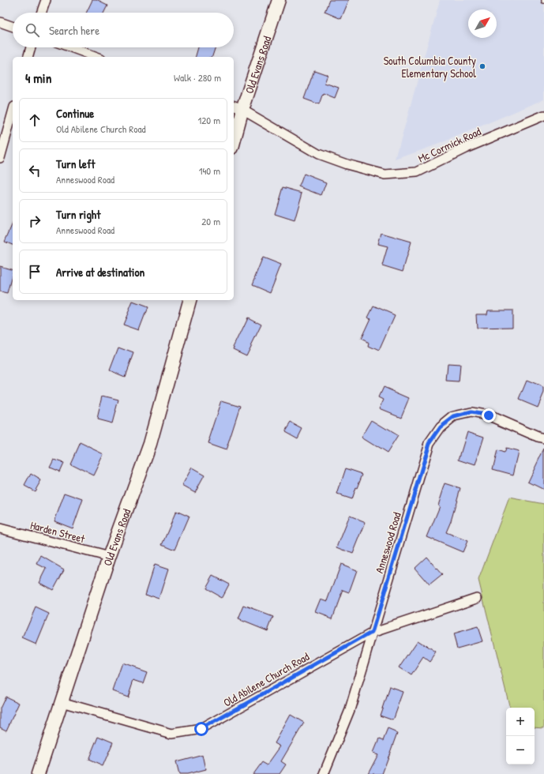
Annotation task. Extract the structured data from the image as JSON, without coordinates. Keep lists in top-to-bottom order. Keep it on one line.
{"streets":{"street":["Old Evans Road","Mc Cormick Road","Harden Street","Anneswood Road","Old Abilene Church Road"]},"crossings":[["Old Evans Road","Mc Cormick Road"],["Old Evans Road","Harden Street"],["Old Evans Road","Old Abilene Church Road"],["Anneswood Road","Old Abilene Church Road"]],"places":["South Columbia County Elementary School"],"north":"top right","page":{"search":"Search here","heading":["4 min","Walk · 280 m"],"list":[["Continue","Old Abilene Church Road","120 m"],["Turn left","Anneswood Road","140 m"],["Turn right","Anneswood Road","20 m"],"Arrive at destination"],"map_buttons":["+","−"]}}
